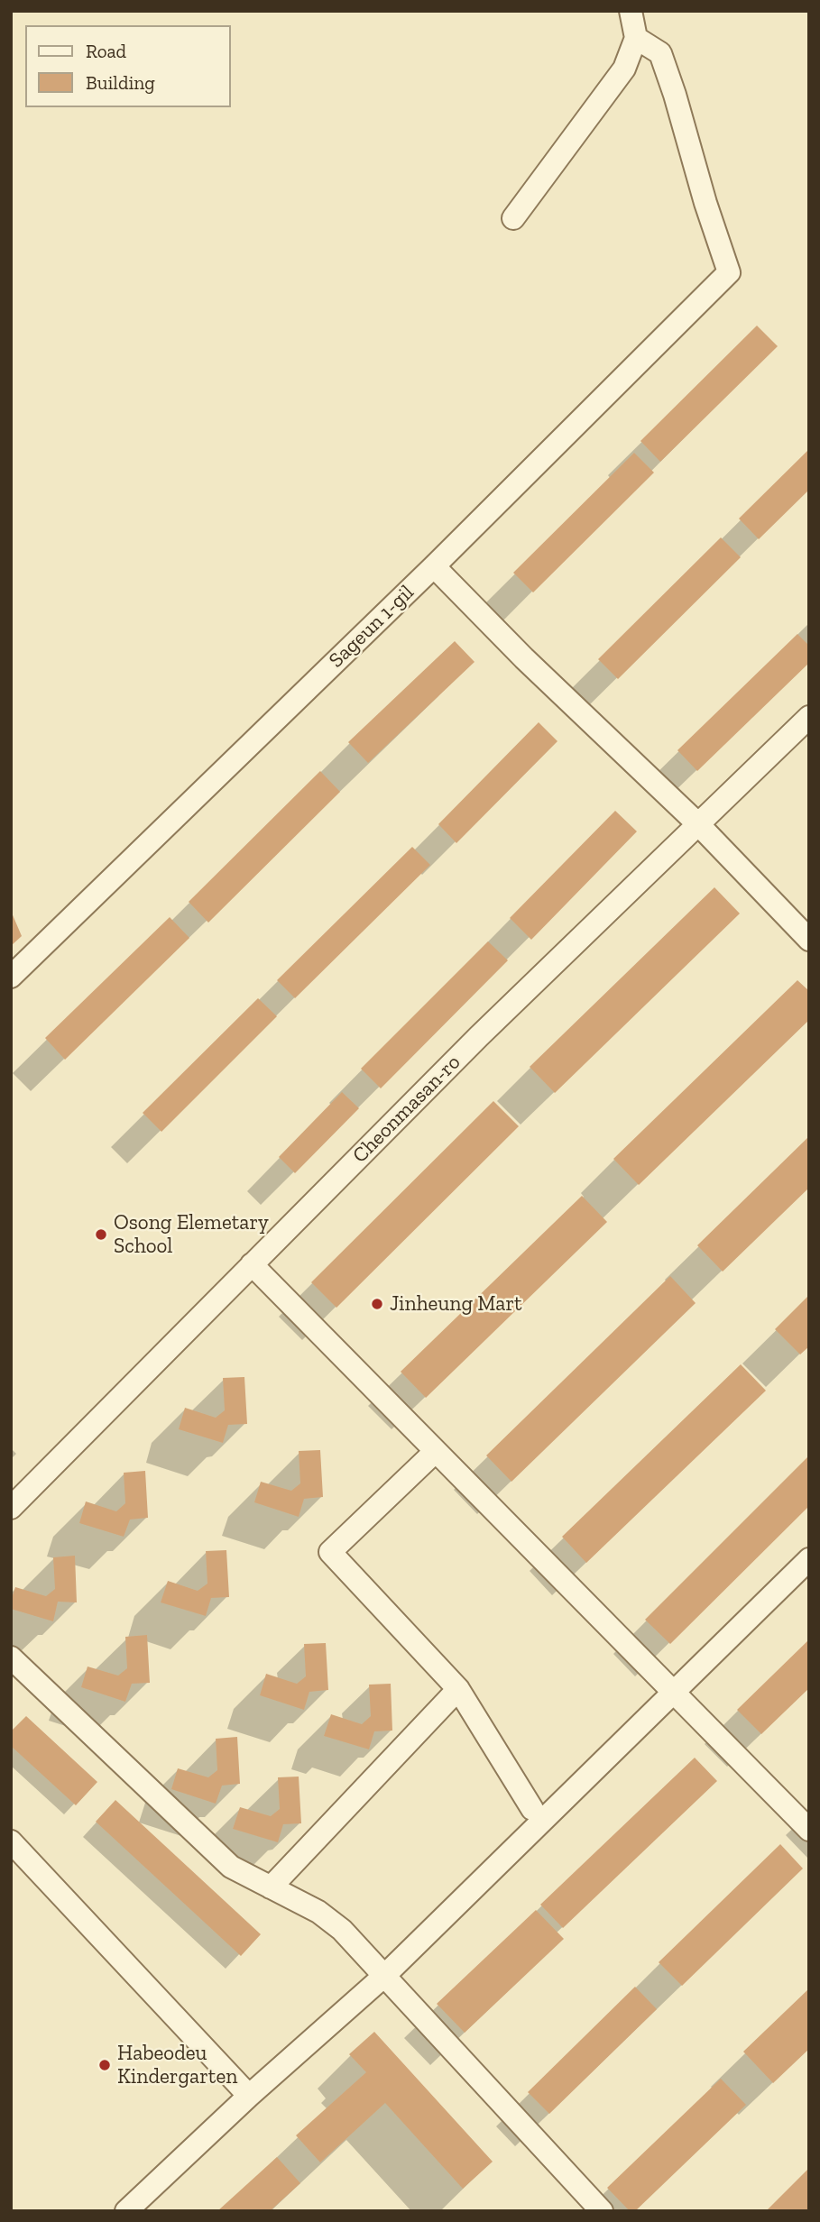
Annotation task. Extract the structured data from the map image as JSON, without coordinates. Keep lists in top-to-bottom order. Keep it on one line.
{"streets":{"street":["Sageun 1-gil","Cheonmasan-ro"]},"places":["Osong Elemetary School","Jinheung Mart","Habeodeu Kindergarten"],"legend":["Road","Building"]}
